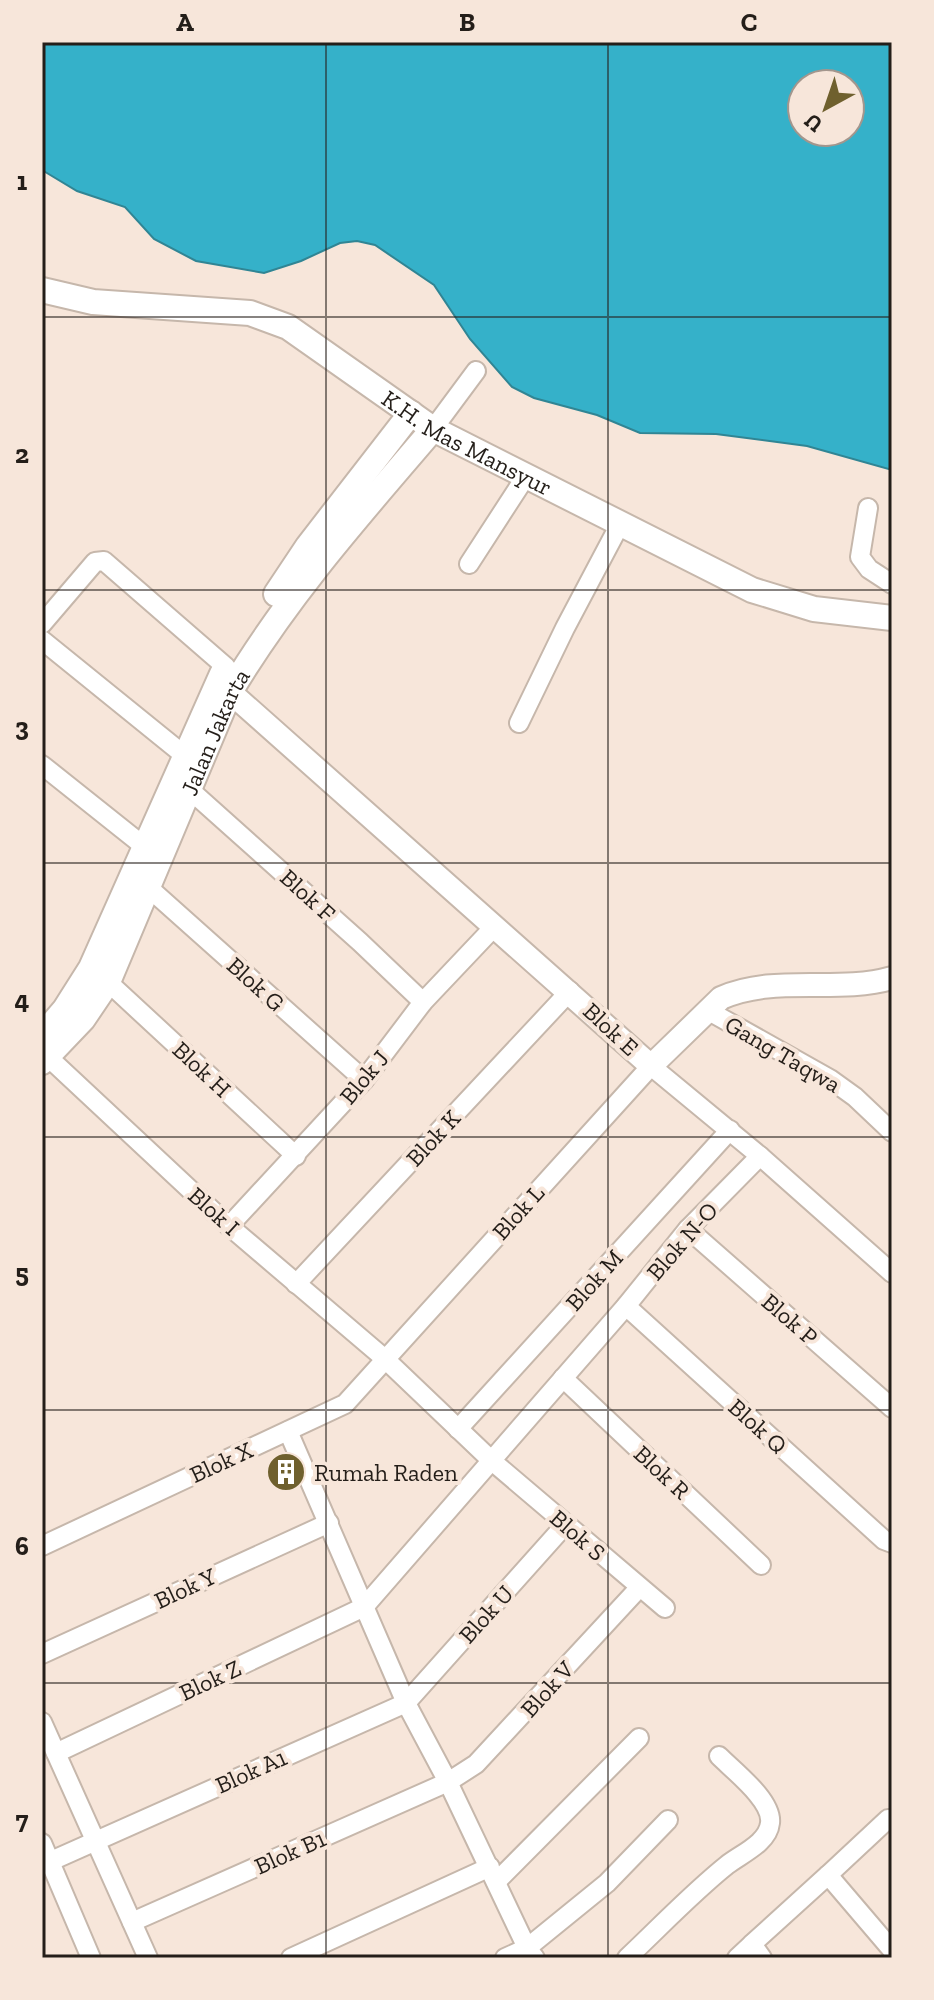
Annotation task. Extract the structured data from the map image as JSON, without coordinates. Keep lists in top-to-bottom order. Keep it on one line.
{"streets":{"main road":["K.H. Mas Mansyur","Jalan Jakarta"],"street":["Blok F","Blok G","Blok E","Gang Taqwa","Blok H","Blok J","Blok K","Blok I","Blok L","Blok N-O","Blok M","Blok P","Blok Q","Blok X","Blok R","Blok S","Blok Y","Blok U","Blok Z","Blok V","Blok A1","Blok B1"]},"crossings":[["K.H. Mas Mansyur","Jalan Jakarta"],["Jalan Jakarta","Blok F"],["Jalan Jakarta","Blok G"],["Jalan Jakarta","Blok E"],["Jalan Jakarta","Blok H"],["Jalan Jakarta","Blok I"],["Blok F","Blok J"],["Blok G","Blok J"],["Blok E","Blok J"],["Blok E","Blok K"],["Blok E","Blok L"],["Blok E","Blok N-O"],["Blok E","Blok M"],["Blok H","Blok J"],["Blok J","Blok I"],["Blok K","Blok I"],["Blok I","Blok L"],["Blok I","Blok X"],["Blok L","Blok X"],["Blok N-O","Blok M"],["Blok N-O","Blok P"],["Blok N-O","Blok Q"],["Blok N-O","Blok R"],["Blok N-O","Blok S"],["Blok N-O","Blok Z"],["Blok S","Blok U"],["Blok S","Blok V"],["Blok U","Blok A1"],["Blok V","Blok B1"]],"places":{"building":["Rumah Raden"]},"north":"bottom left","grid":{"columns":["A","B","C"],"rows":["1","2","3","4","5","6","7"]}}
